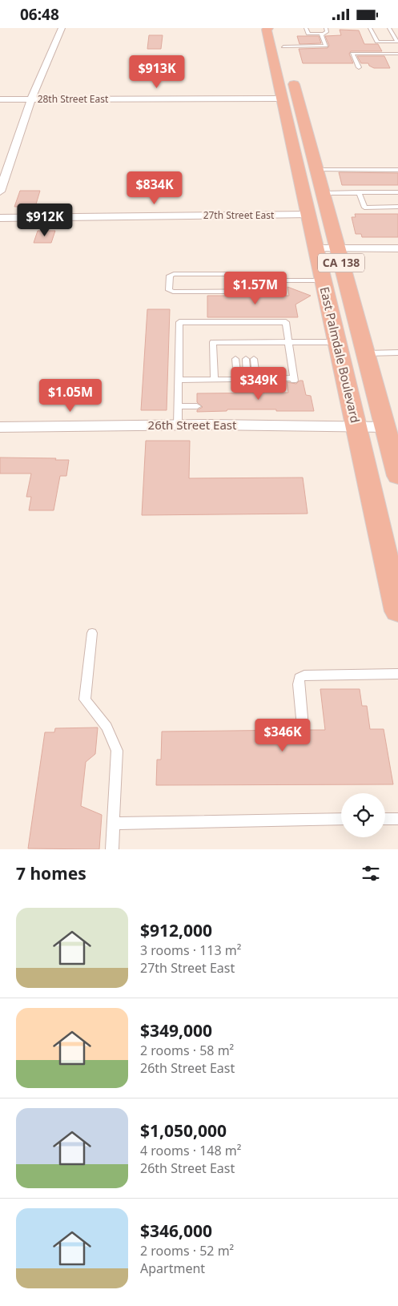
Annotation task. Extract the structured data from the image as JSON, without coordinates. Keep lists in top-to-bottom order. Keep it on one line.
{"streets":{"highway":["CA 138","East Palmdale Boulevard"],"street":["28th Street East","27th Street East","26th Street East"]},"crossings":[["28th Street East","East Palmdale Boulevard"],["27th Street East","East Palmdale Boulevard"],["East Palmdale Boulevard","26th Street East"]],"page":{"status":"06:48","price":["$913K","$834K","$912K","$1.57M","$349K","$1.05M","$346K"],"heading":"7 homes","list":[{"name":"$912,000","note":"3 rooms · 113 m² · 27th Street East"},{"name":"$349,000","note":"2 rooms · 58 m² · 26th Street East"},{"name":"$1,050,000","note":"4 rooms · 148 m² · 26th Street East"},{"name":"$346,000","note":"2 rooms · 52 m² · Apartment"}]}}
